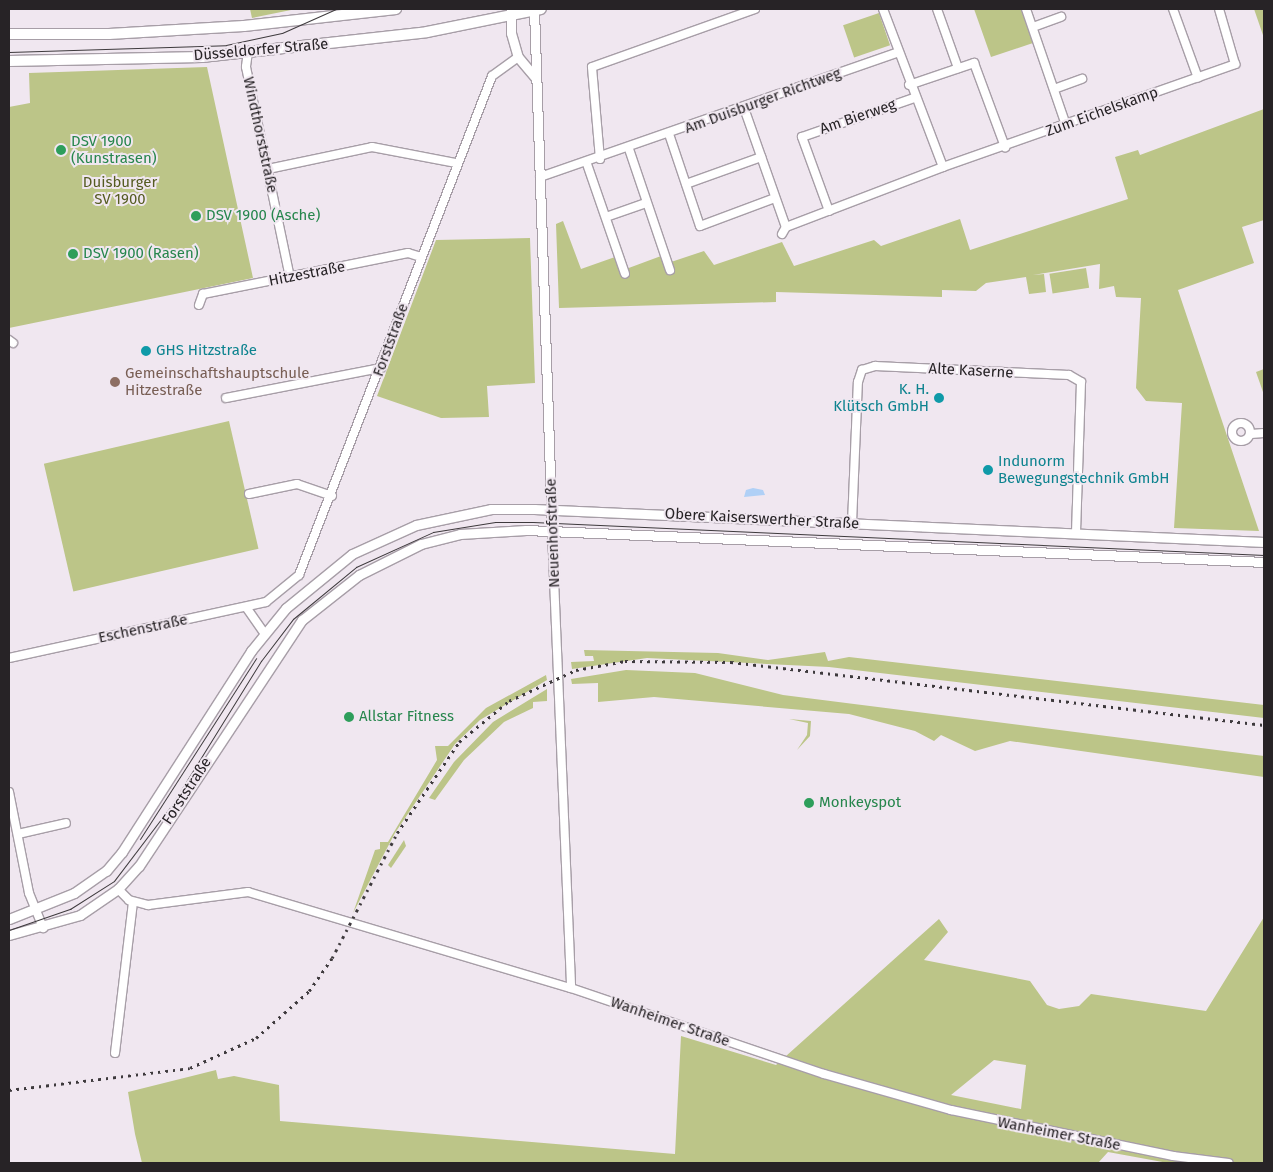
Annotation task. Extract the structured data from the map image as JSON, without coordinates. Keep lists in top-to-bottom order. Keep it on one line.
{"streets":{"main road":["Düsseldorfer Straße"],"street":["Am Duisburger Richtweg","Zum Eichelskamp","Am Bierweg","Windthorststraße","Hitzestraße","Forststraße","Alte Kaserne","Obere Kaiserswerther Straße","Neuenhofstraße","Eschenstraße","Wanheimer Straße"]},"crossings":[["Düsseldorfer Straße","Windthorststraße"],["Düsseldorfer Straße","Neuenhofstraße"],["Am Duisburger Richtweg","Zum Eichelskamp"],["Am Duisburger Richtweg","Am Bierweg"],["Am Duisburger Richtweg","Neuenhofstraße"],["Zum Eichelskamp","Am Bierweg"],["Windthorststraße","Hitzestraße"],["Hitzestraße","Forststraße"],["Forststraße","Obere Kaiserswerther Straße"],["Forststraße","Eschenstraße"],["Alte Kaserne","Obere Kaiserswerther Straße"],["Obere Kaiserswerther Straße","Neuenhofstraße"],["Neuenhofstraße","Wanheimer Straße"]],"parks":["Duisburger SV 1900"],"places":["DSV 1900 (Kunstrasen)","DSV 1900 (Asche)","DSV 1900 (Rasen)","GHS Hitzstraße","Gemeinschaftshauptschule Hitzestraße","K. H. Klütsch GmbH","Indunorm Bewegungstechnik GmbH","Allstar Fitness","Monkeyspot"]}
